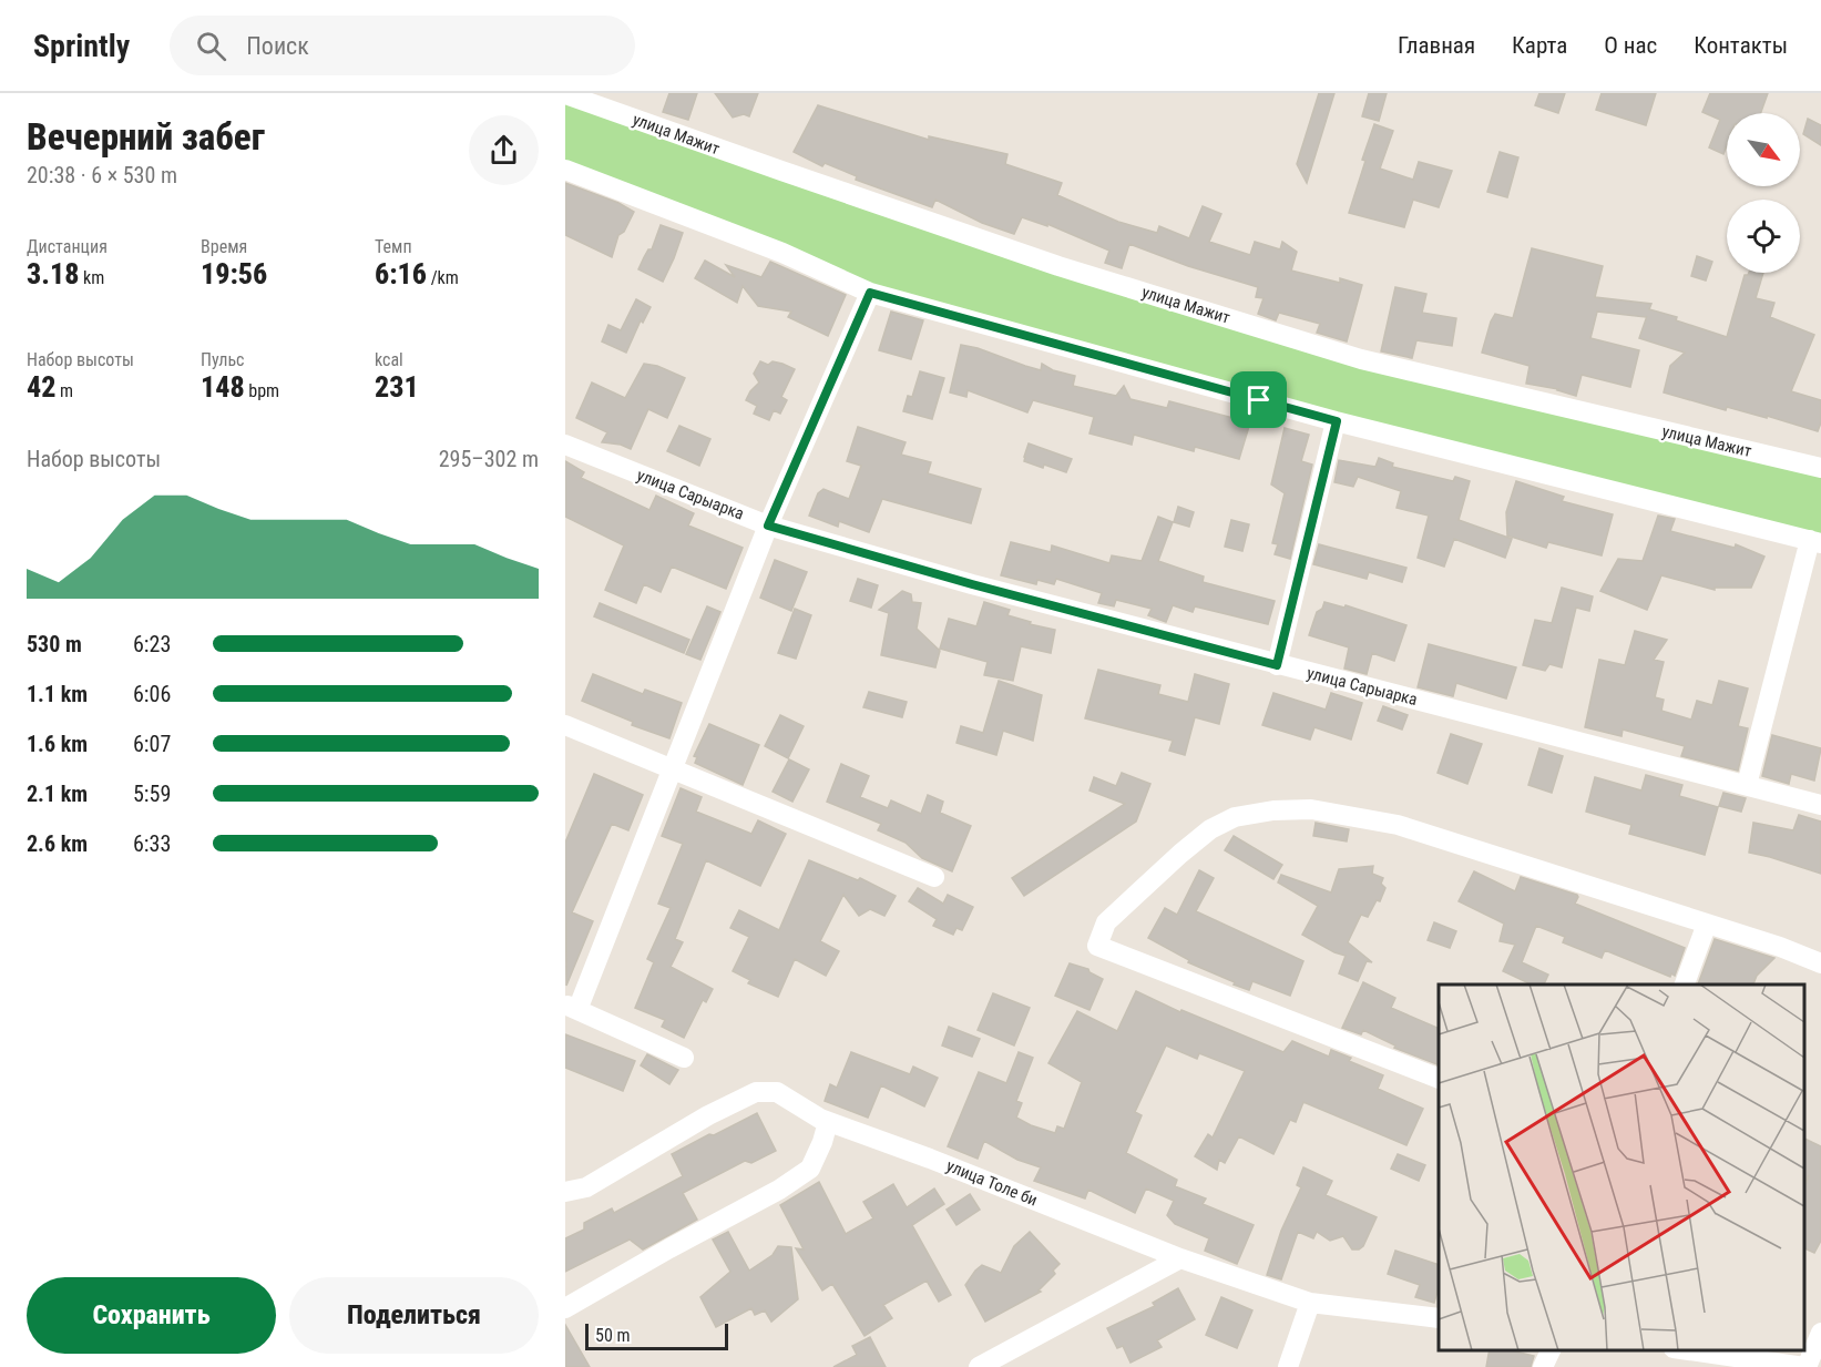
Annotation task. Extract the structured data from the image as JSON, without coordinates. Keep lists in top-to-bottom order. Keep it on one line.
{"streets":{"street":["улица Мажит","улица Сарыарка","улица Толе би"]},"scale_bar":"50 m","north":"bottom right","page":{"header":"Sprintly","search":"Поиск","nav":["Главная","Карта","О нас","Контакты"],"heading":["Вечерний забег","20:38 · 6 × 530 m"],"stats":[["Дистанция","3.18 km"],["Время","19:56"],["Темп","6:16 /km"],["Набор высоты","42 m"],["Пульс","148 bpm"],["kcal","231"]],"chart":["Набор высоты","295–302 m"],"list":[{"name":"530 m","note":"6:23"},{"name":"1.1 km","note":"6:06"},{"name":"1.6 km","note":"6:07"},{"name":"2.1 km","note":"5:59"},{"name":"2.6 km","note":"6:33"}],"buttons":["Сохранить","Поделиться"],"scale":"50 m"}}
